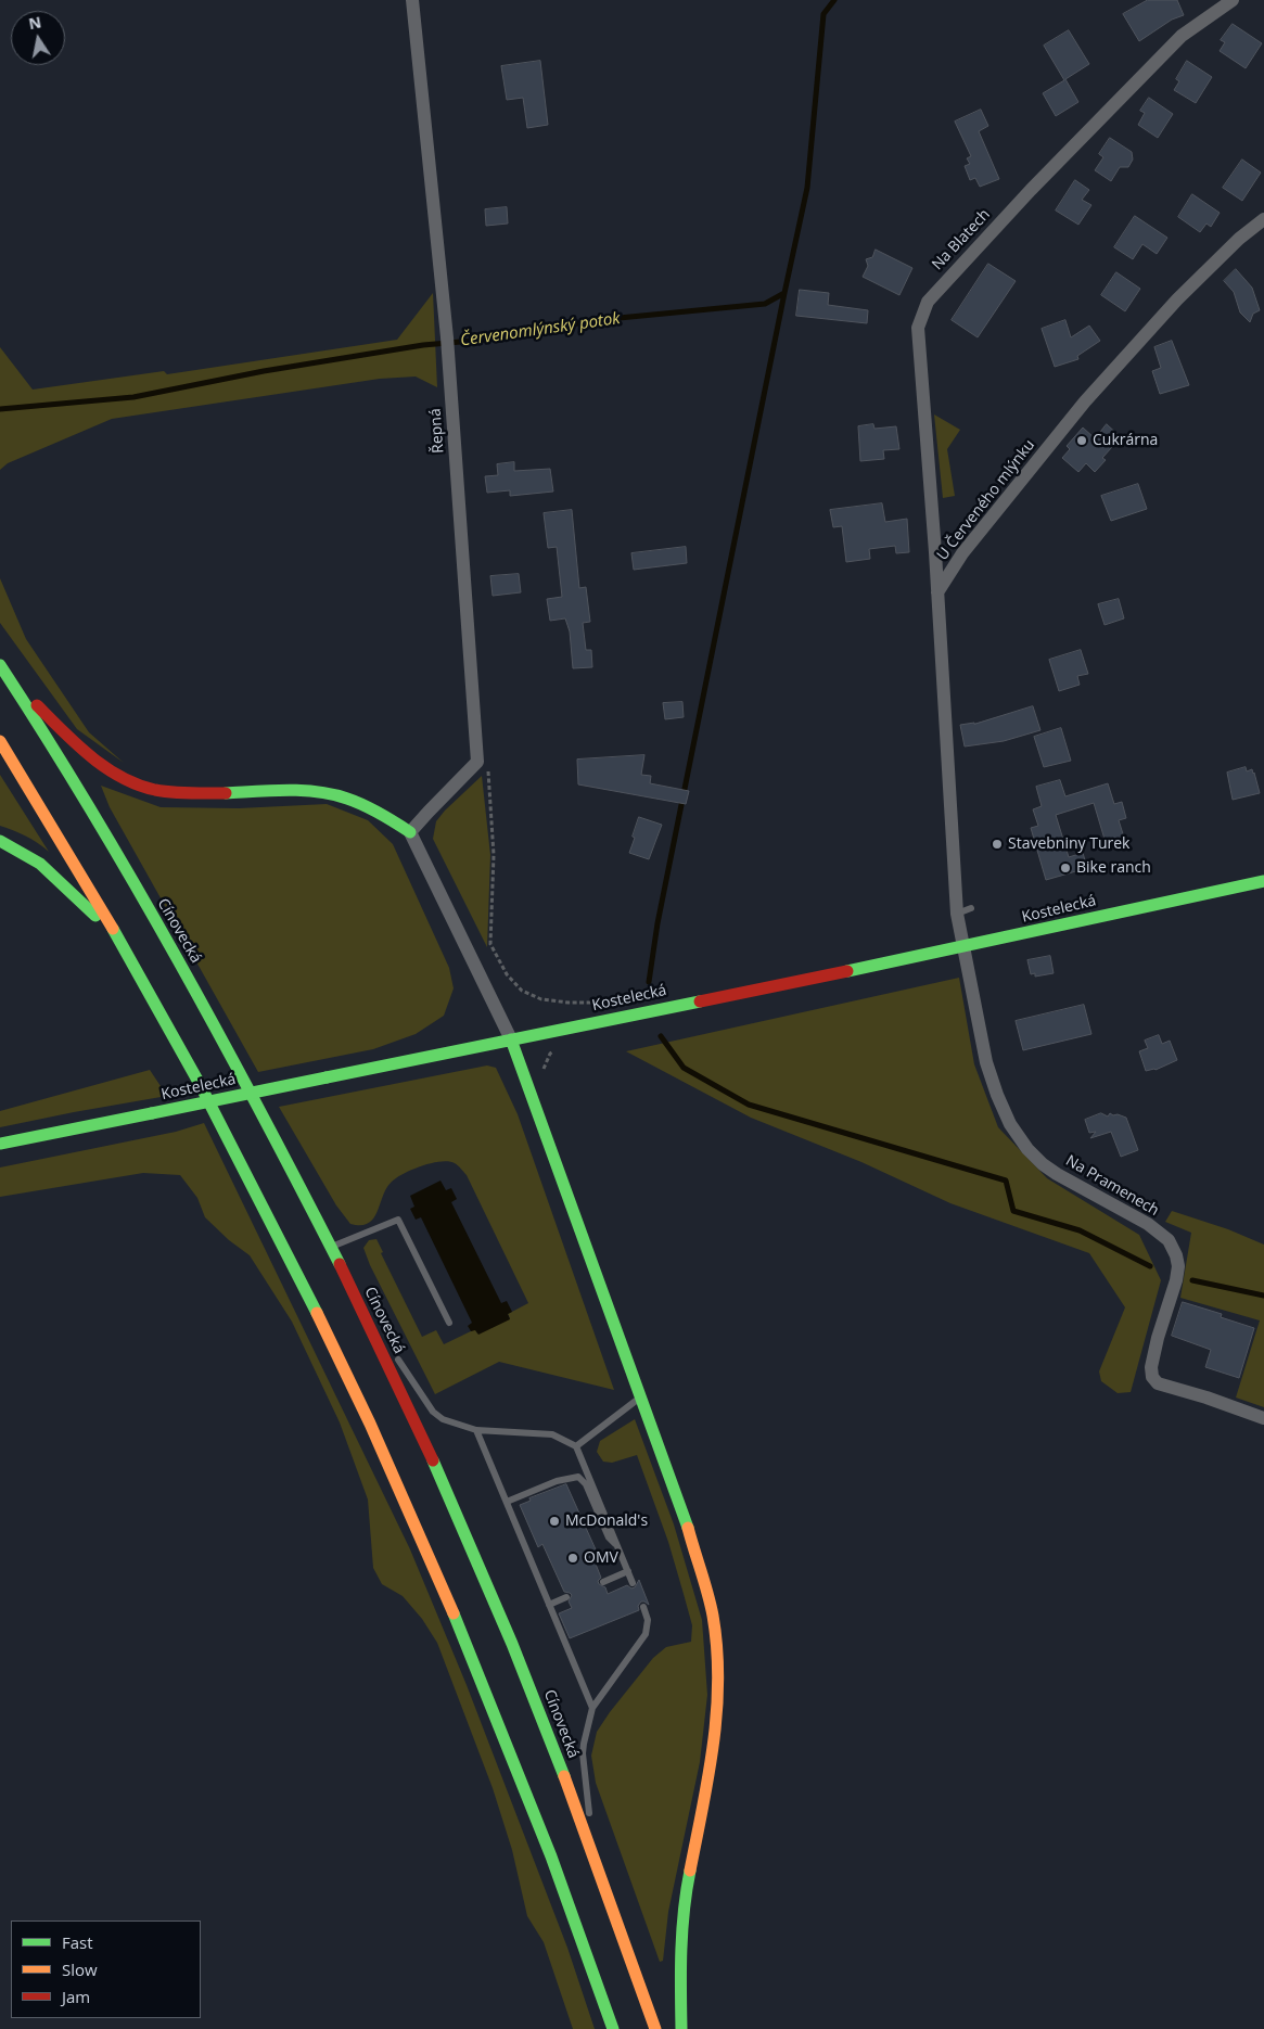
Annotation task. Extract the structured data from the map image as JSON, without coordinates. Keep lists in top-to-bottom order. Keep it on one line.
{"streets":{"main road":["Kostelecká","Cínovecká"],"street":["Na Blatech","Řepná","U Červeného mlýnku","Na Pramenech"]},"crossings":[["Na Blatech","U Červeného mlýnku"],["Kostelecká","Na Pramenech"]],"water":["Červenomlýnský potok"],"places":["Cukrárna","Stavebniny Turek","Bike ranch","McDonald's","OMV"],"legend":["Fast","Slow","Jam"],"north":"top"}
